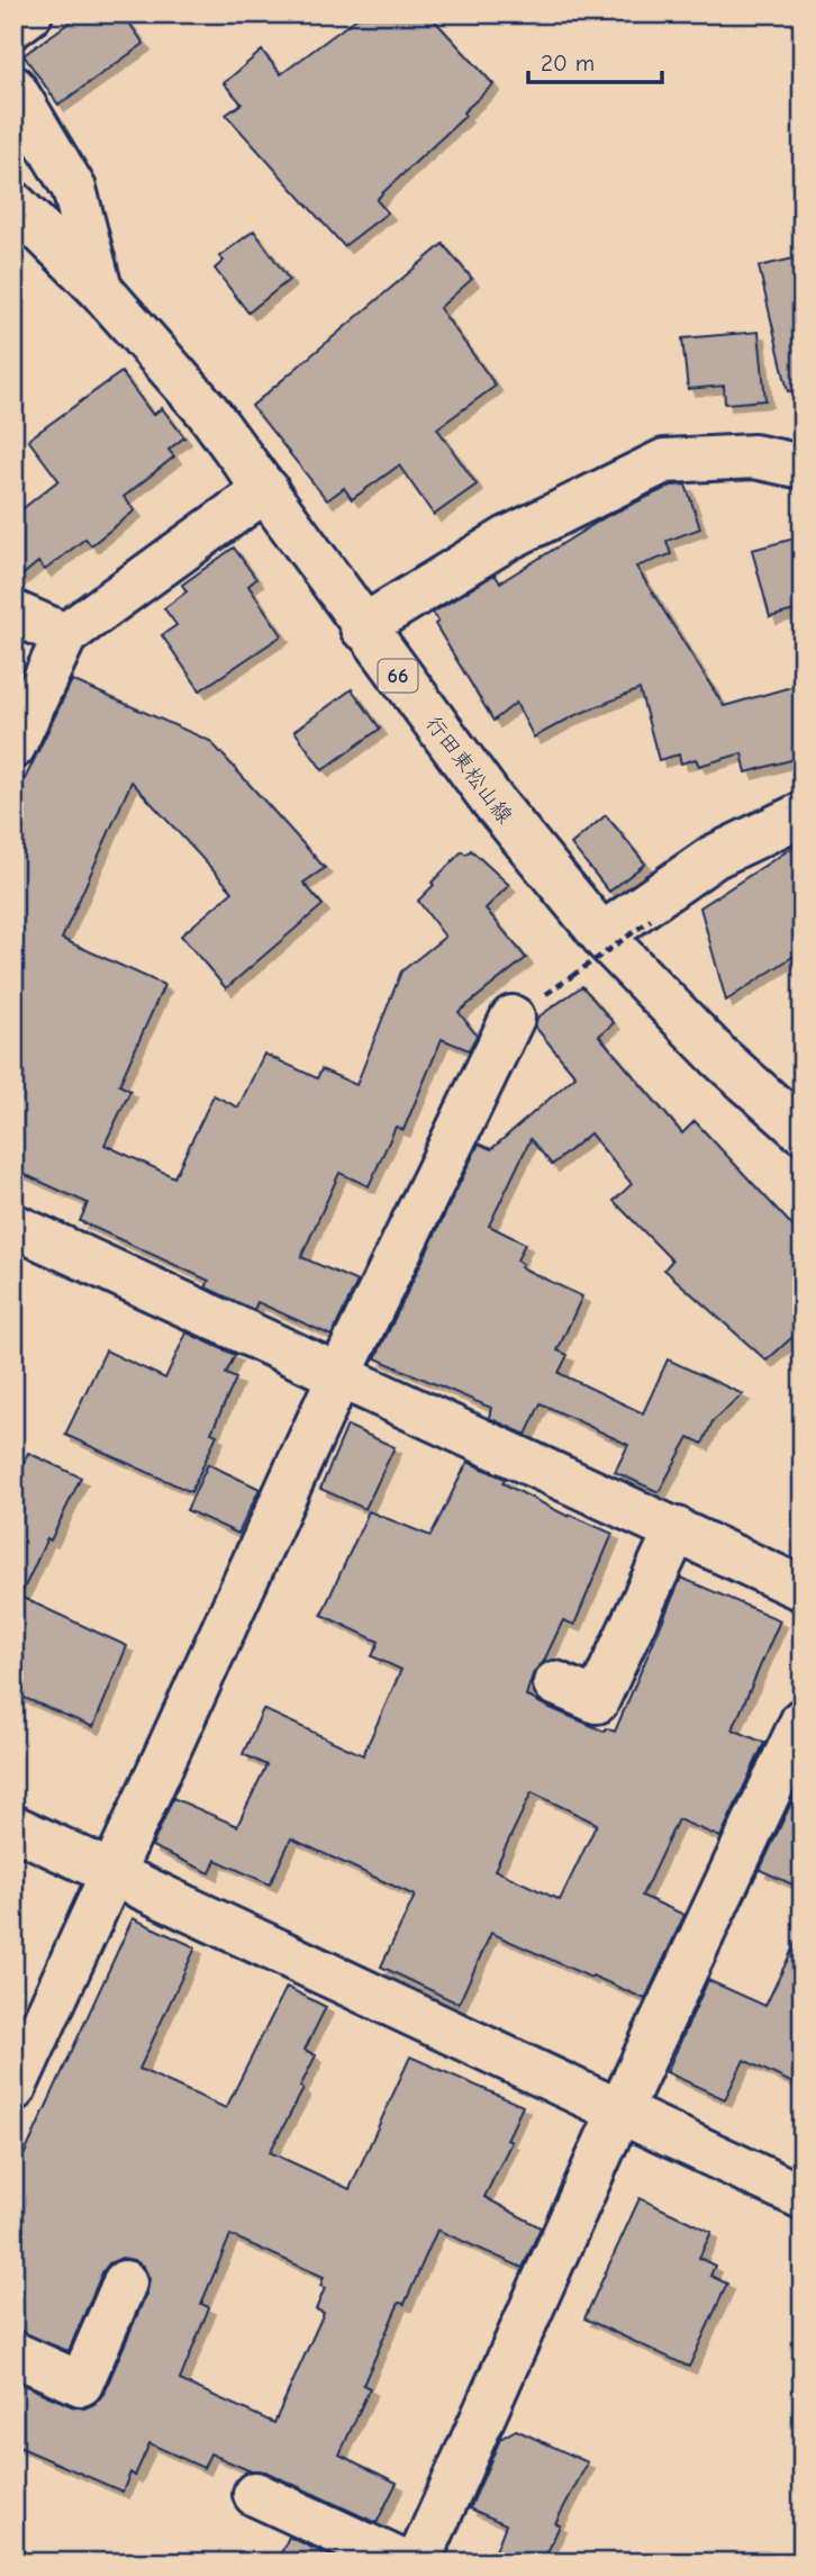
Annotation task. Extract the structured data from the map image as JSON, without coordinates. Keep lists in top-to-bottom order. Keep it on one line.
{"streets":{"street":["66","行田東松山線"]},"scale_bar":"20 m"}
